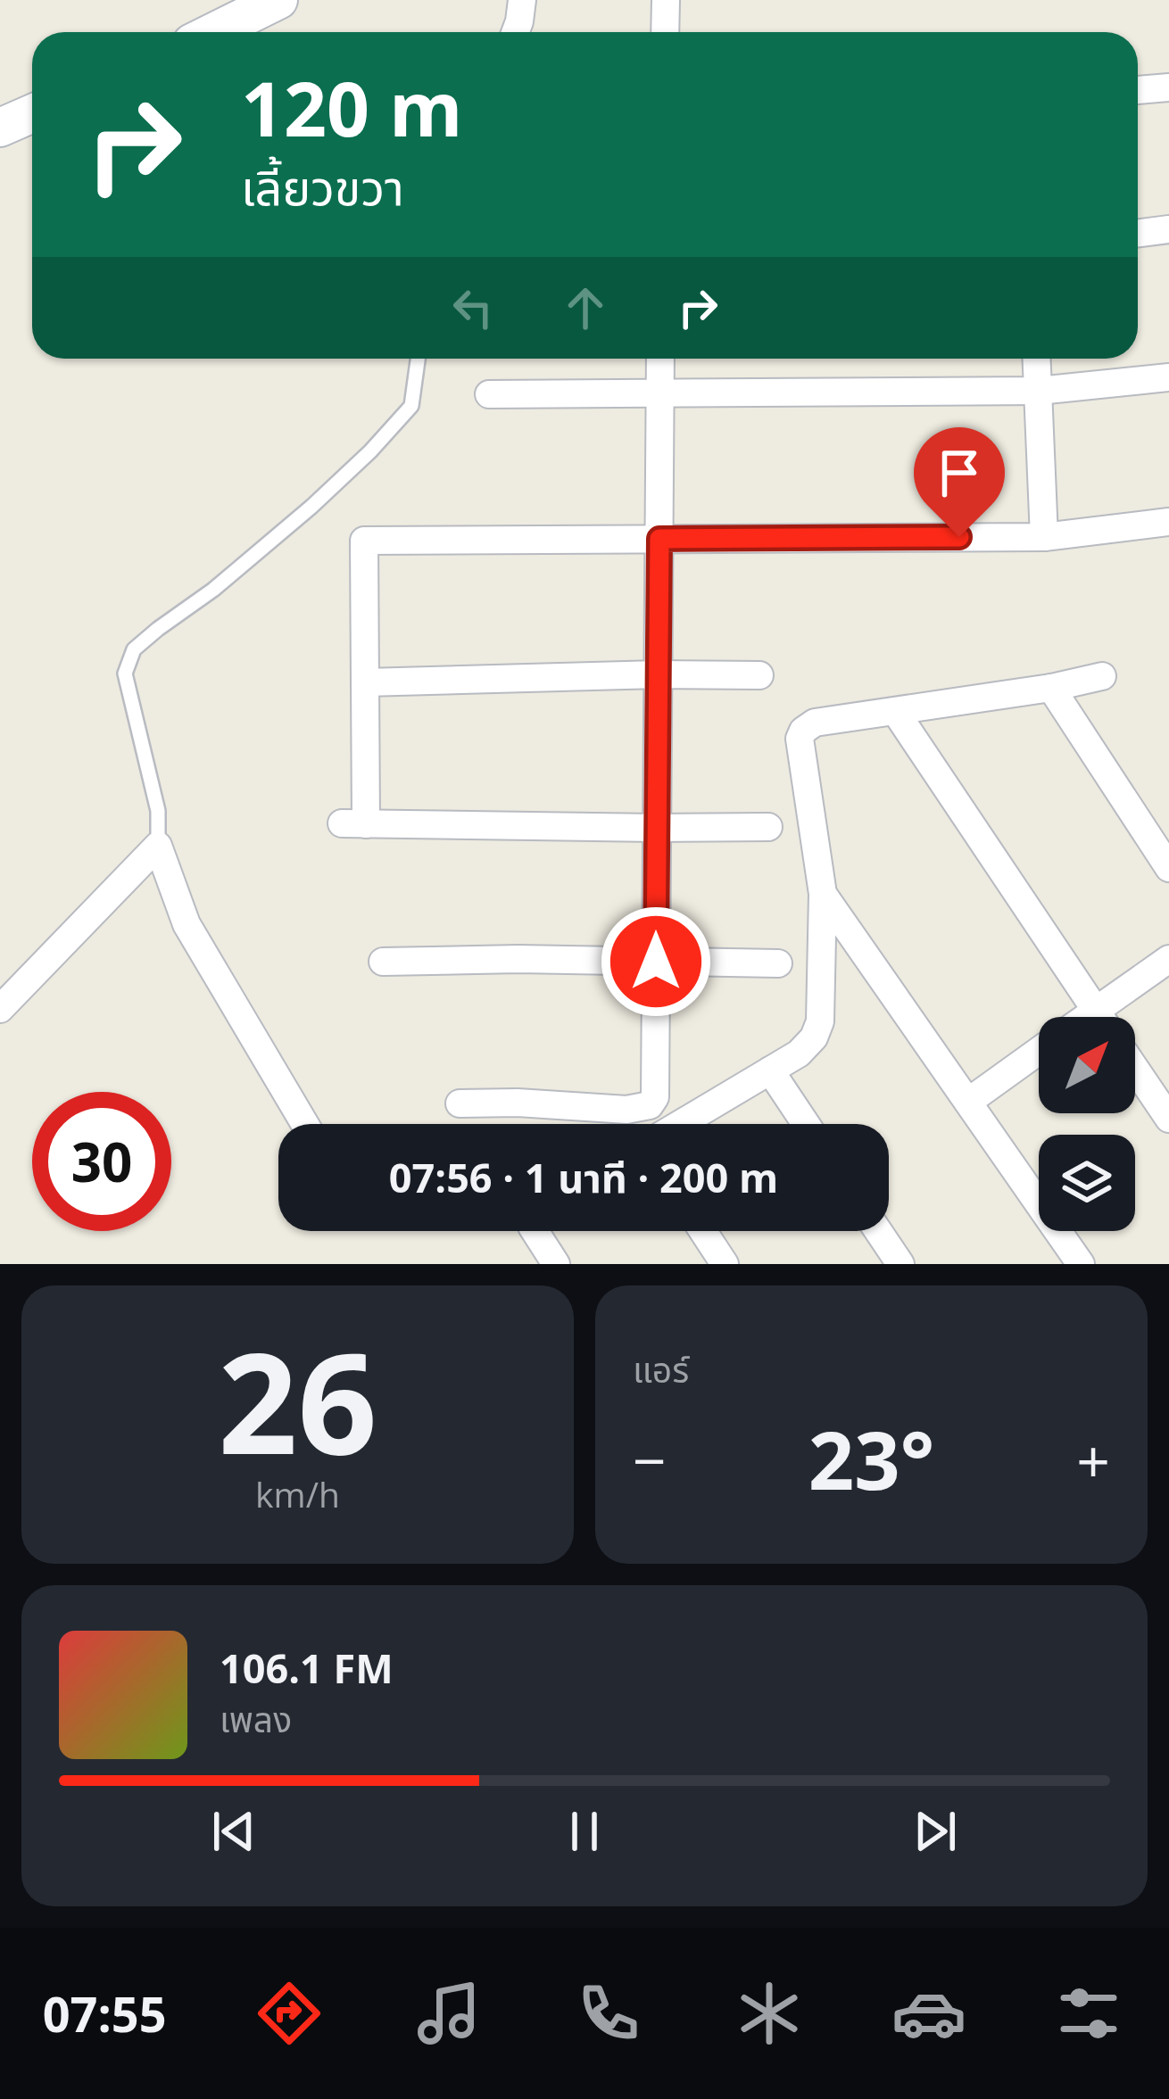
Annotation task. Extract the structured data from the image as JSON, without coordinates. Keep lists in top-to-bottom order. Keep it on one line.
{"north":"top right","page":{"turn":["120 m","เลี้ยวขวา"],"limit":"30","trip":"07:56 · 1 นาที · 200 m","tile":[["26","km/h"],"แอร์"],"heat":["−","23°","+"],"song":["106.1 FM","เพลง"],"tabs":"07:55"}}
